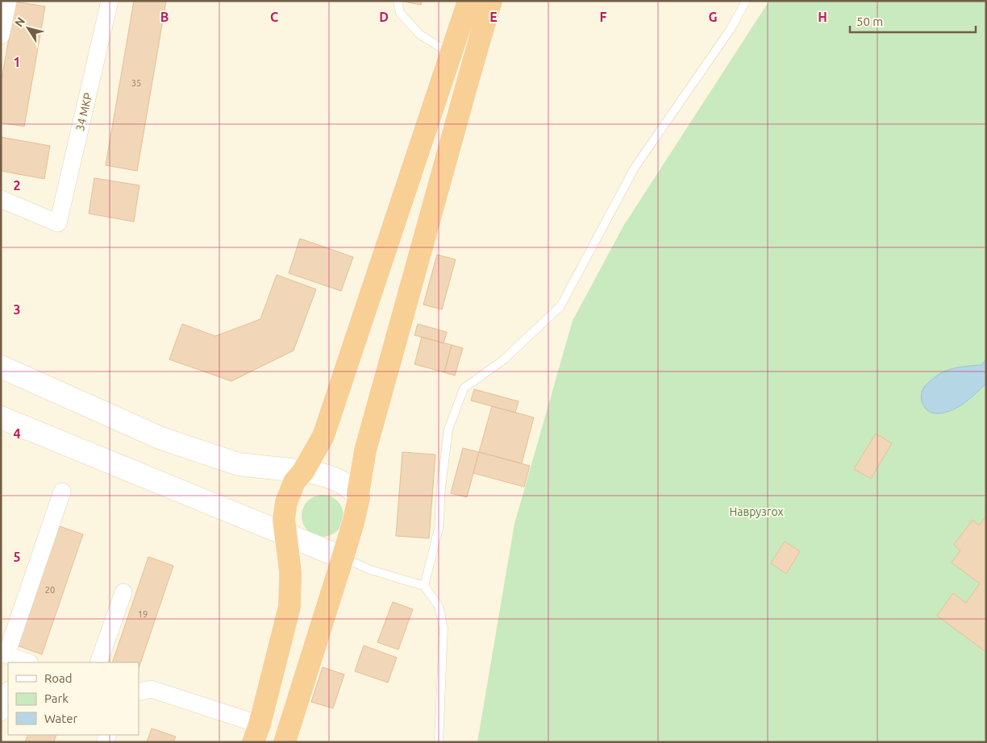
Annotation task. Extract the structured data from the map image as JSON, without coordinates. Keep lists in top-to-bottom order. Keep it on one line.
{"streets":{"street":["34 МКР"]},"parks":["Наврузгох"],"house_numbers":["35","20","19"],"legend":["Road","Park","Water"],"scale_bar":"50 m","north":"top left","grid":{"columns":["B","C","D","E","F","G","H"],"rows":["1","2","3","4","5"]}}
